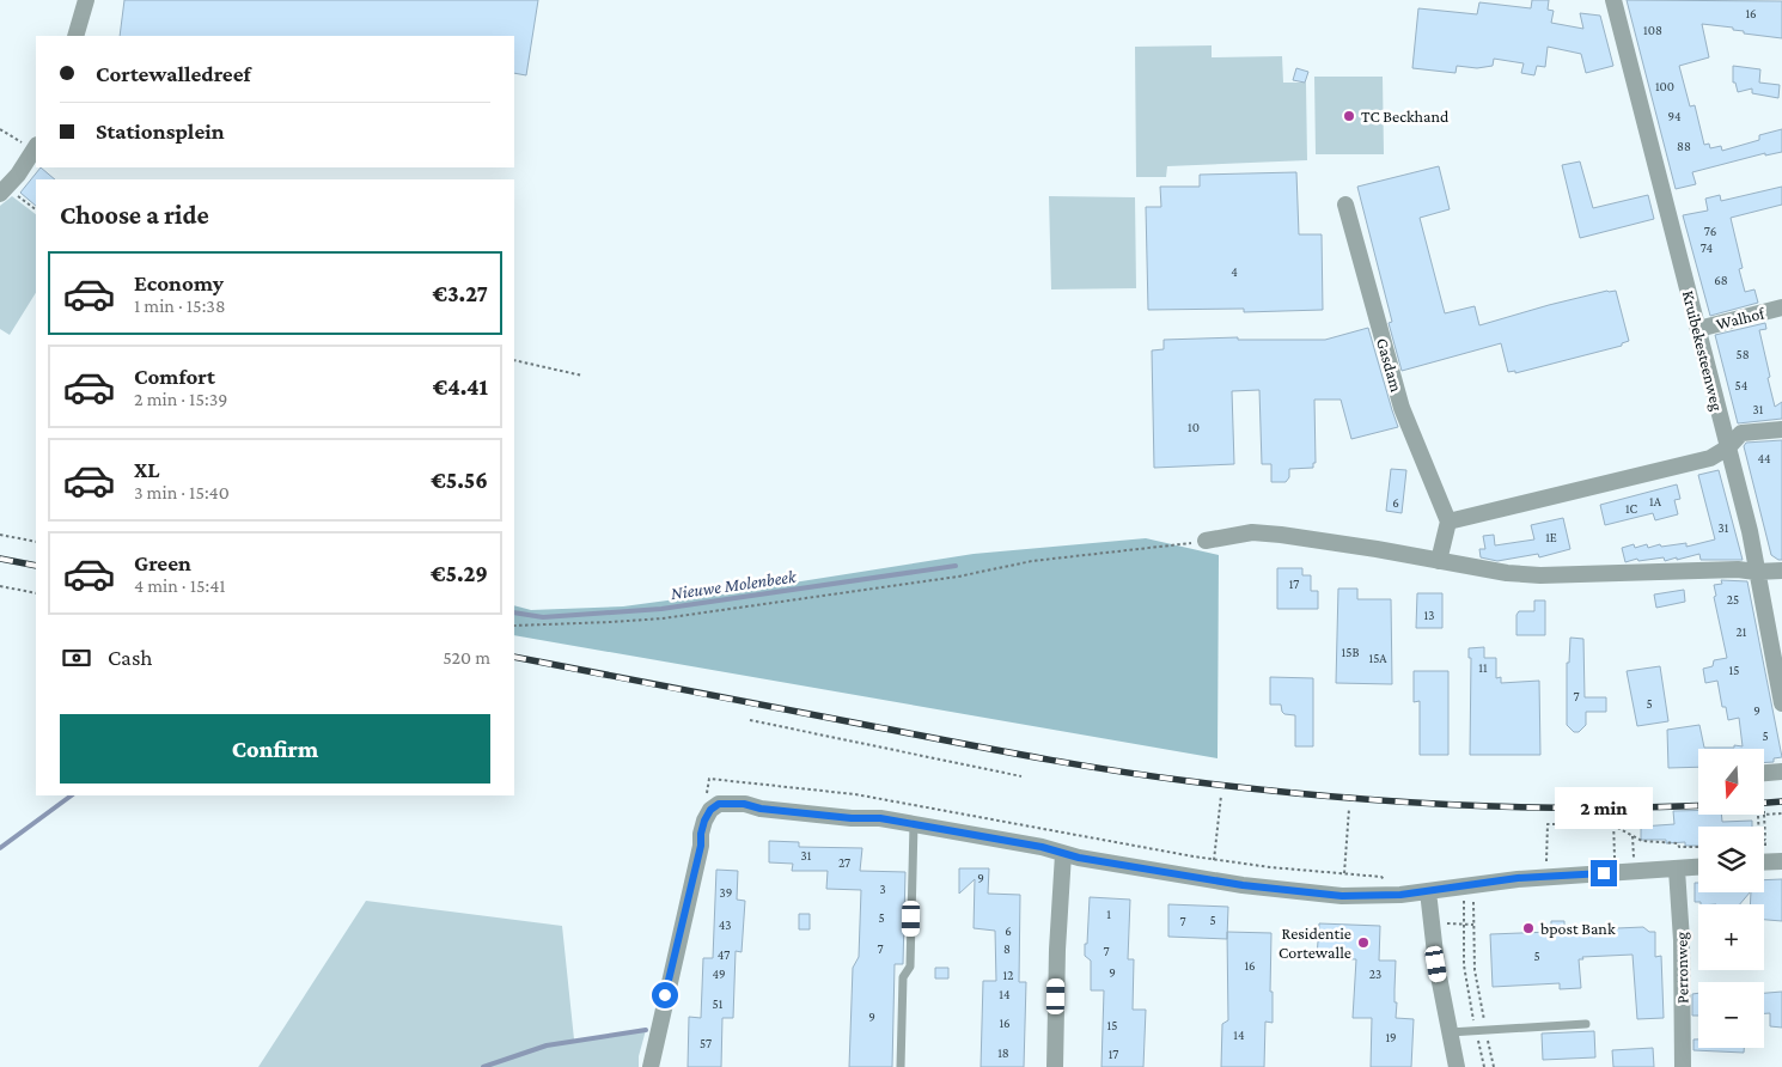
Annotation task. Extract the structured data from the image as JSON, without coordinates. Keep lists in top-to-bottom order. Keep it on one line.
{"streets":{"street":["Walhof","Kruibekesteenweg","Gasdam","Perronweg"]},"crossings":[["Walhof","Kruibekesteenweg"]],"water":["Nieuwe Molenbeek"],"places":["TC Beckhand","bpost Bank","Residentie Cortewalle"],"house_numbers":["16","108","100","94","88","76","74","4","68","58","54","31","10","44","1A","6","1C","31","1E","17","25","13","21","15B","15A","11","15","7","5","9","5","31","27","9","3","39","1","5","5","7","43","6","7","8","7","47","5","16","9","49","23","12","14","51","9","16","15","14","19","57","18","17"],"north":"bottom","page":{"banner":["Cortewalledreef","Stationsplein"],"heading":"Choose a ride","list":[{"name":"Economy","note":"1 min · 15:38","value":"€3.27"},{"name":"Comfort","note":"2 min · 15:39","value":"€4.41"},{"name":"XL","note":"3 min · 15:40","value":"€5.56"},{"name":"Green","note":"4 min · 15:41","value":"€5.29"}],"pay":["Cash","520 m"],"buttons":"Confirm","map_buttons":["+","−"],"bubble":"2 min"}}
